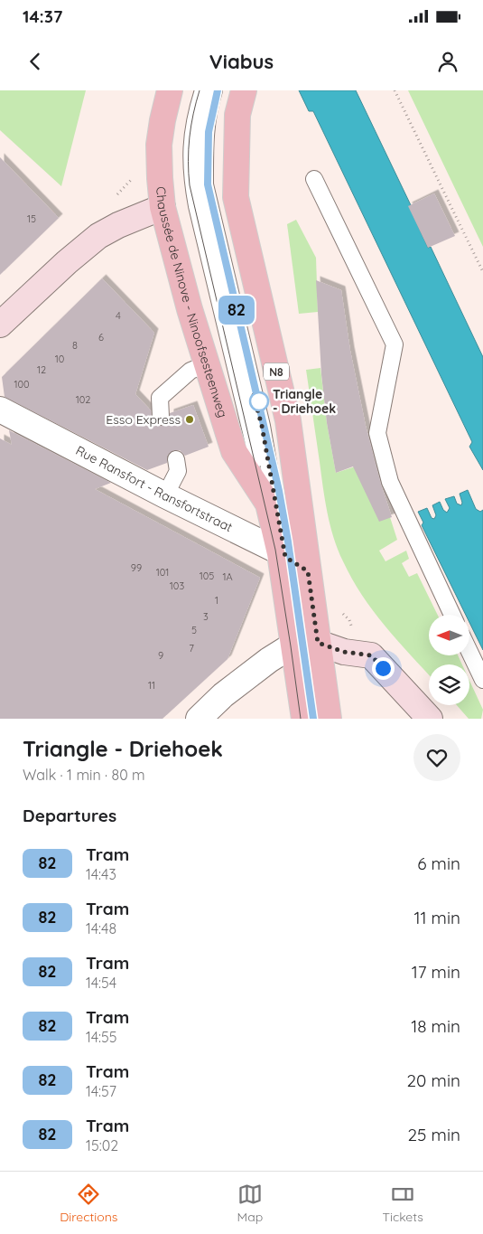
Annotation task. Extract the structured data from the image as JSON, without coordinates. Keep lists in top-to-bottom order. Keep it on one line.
{"streets":{"main road":["Chaussée de Ninove - Ninoofsesteenweg","N8"],"street":["Rue Ransfort - Ransfortstraat"]},"crossings":[["Chaussée de Ninove - Ninoofsesteenweg","Rue Ransfort - Ransfortstraat"]],"places":["Triangle - Driehoek","Esso Express"],"lines":["tram line 82"],"house_numbers":["15","4","6","8","10","12","100","102","99","101","105","1A","103","1","3","5","7","9","11"],"north":"left","page":{"status":"14:37","header":"Viabus","on_map":"82","heading":[["Triangle - Driehoek","Walk · 1 min · 80 m"],"Departures"],"list":[{"mark":"82","name":"Tram","note":"14:43","value":"6 min"},{"mark":"82","name":"Tram","note":"14:48","value":"11 min"},{"mark":"82","name":"Tram","note":"14:54","value":"17 min"},{"mark":"82","name":"Tram","note":"14:55","value":"18 min"},{"mark":"82","name":"Tram","note":"14:57","value":"20 min"},{"mark":"82","name":"Tram","note":"15:02","value":"25 min"}],"tabs":["Directions","Map","Tickets"]}}
